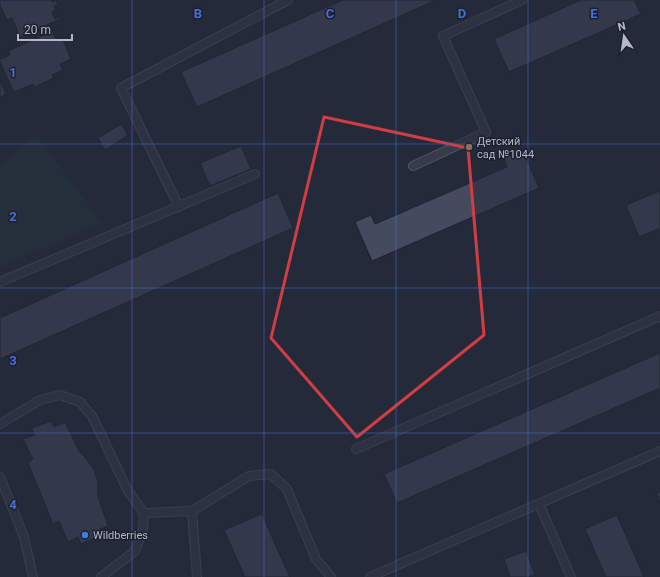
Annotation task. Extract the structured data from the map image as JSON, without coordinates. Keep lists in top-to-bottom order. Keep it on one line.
{"places":["Детский сад №1044","Wildberries"],"scale_bar":"20 m","north":"top","grid":{"columns":["B","C","D","E"],"rows":["1","2","3","4"]}}
